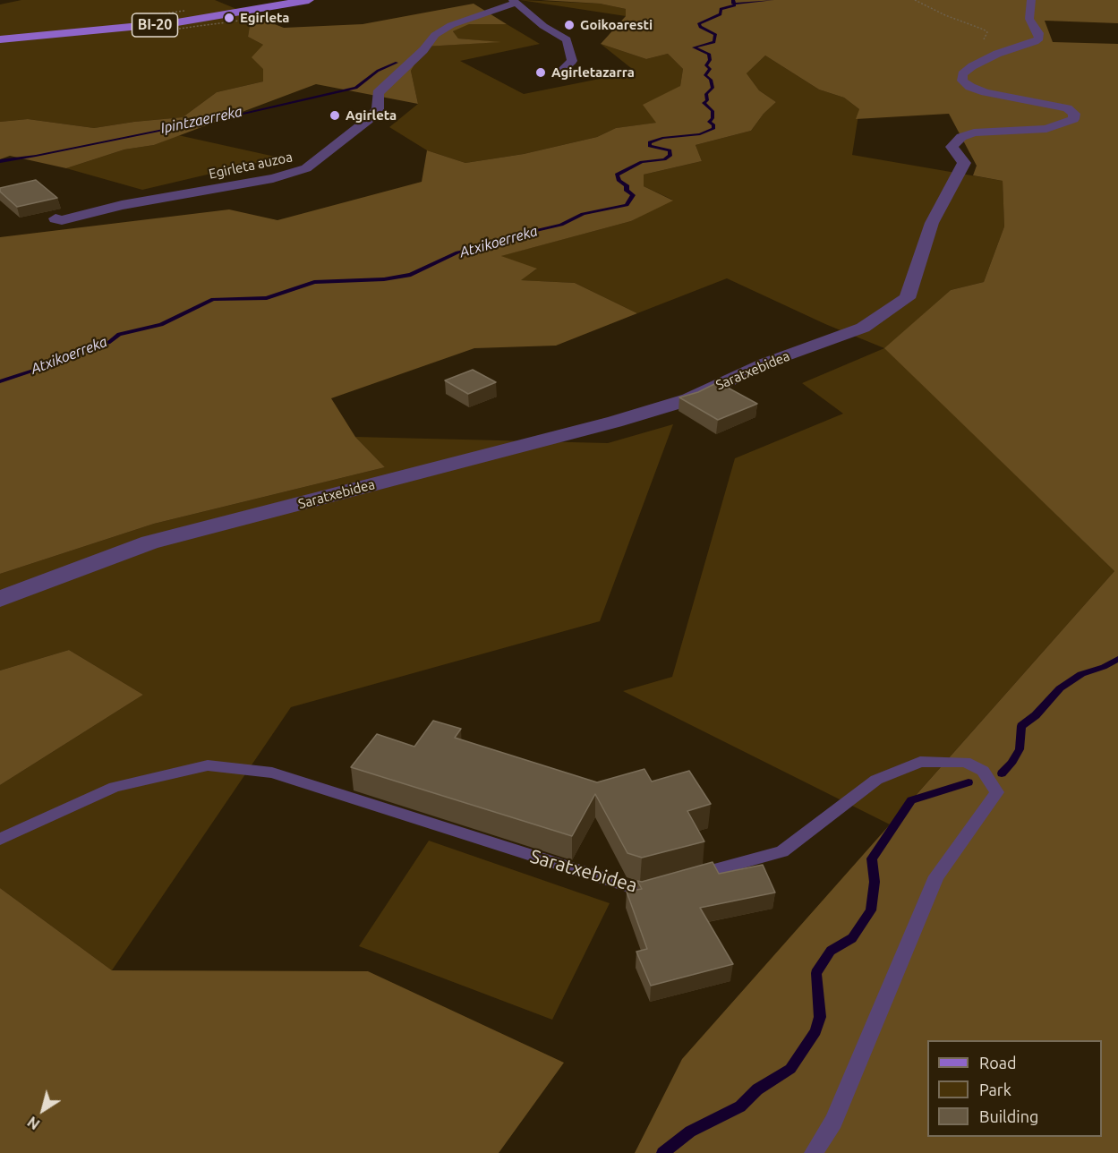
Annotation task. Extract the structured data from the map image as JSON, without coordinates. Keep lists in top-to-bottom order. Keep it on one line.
{"streets":{"main road":["BI-20"],"street":["Egirleta auzoa","Saratxebidea"]},"water":["Ipintzaerreka","Atxikoerreka"],"places":["Egirleta","Goikoaresti","Agirletazarra","Agirleta"],"legend":["Road","Park","Building"],"north":"bottom left"}
